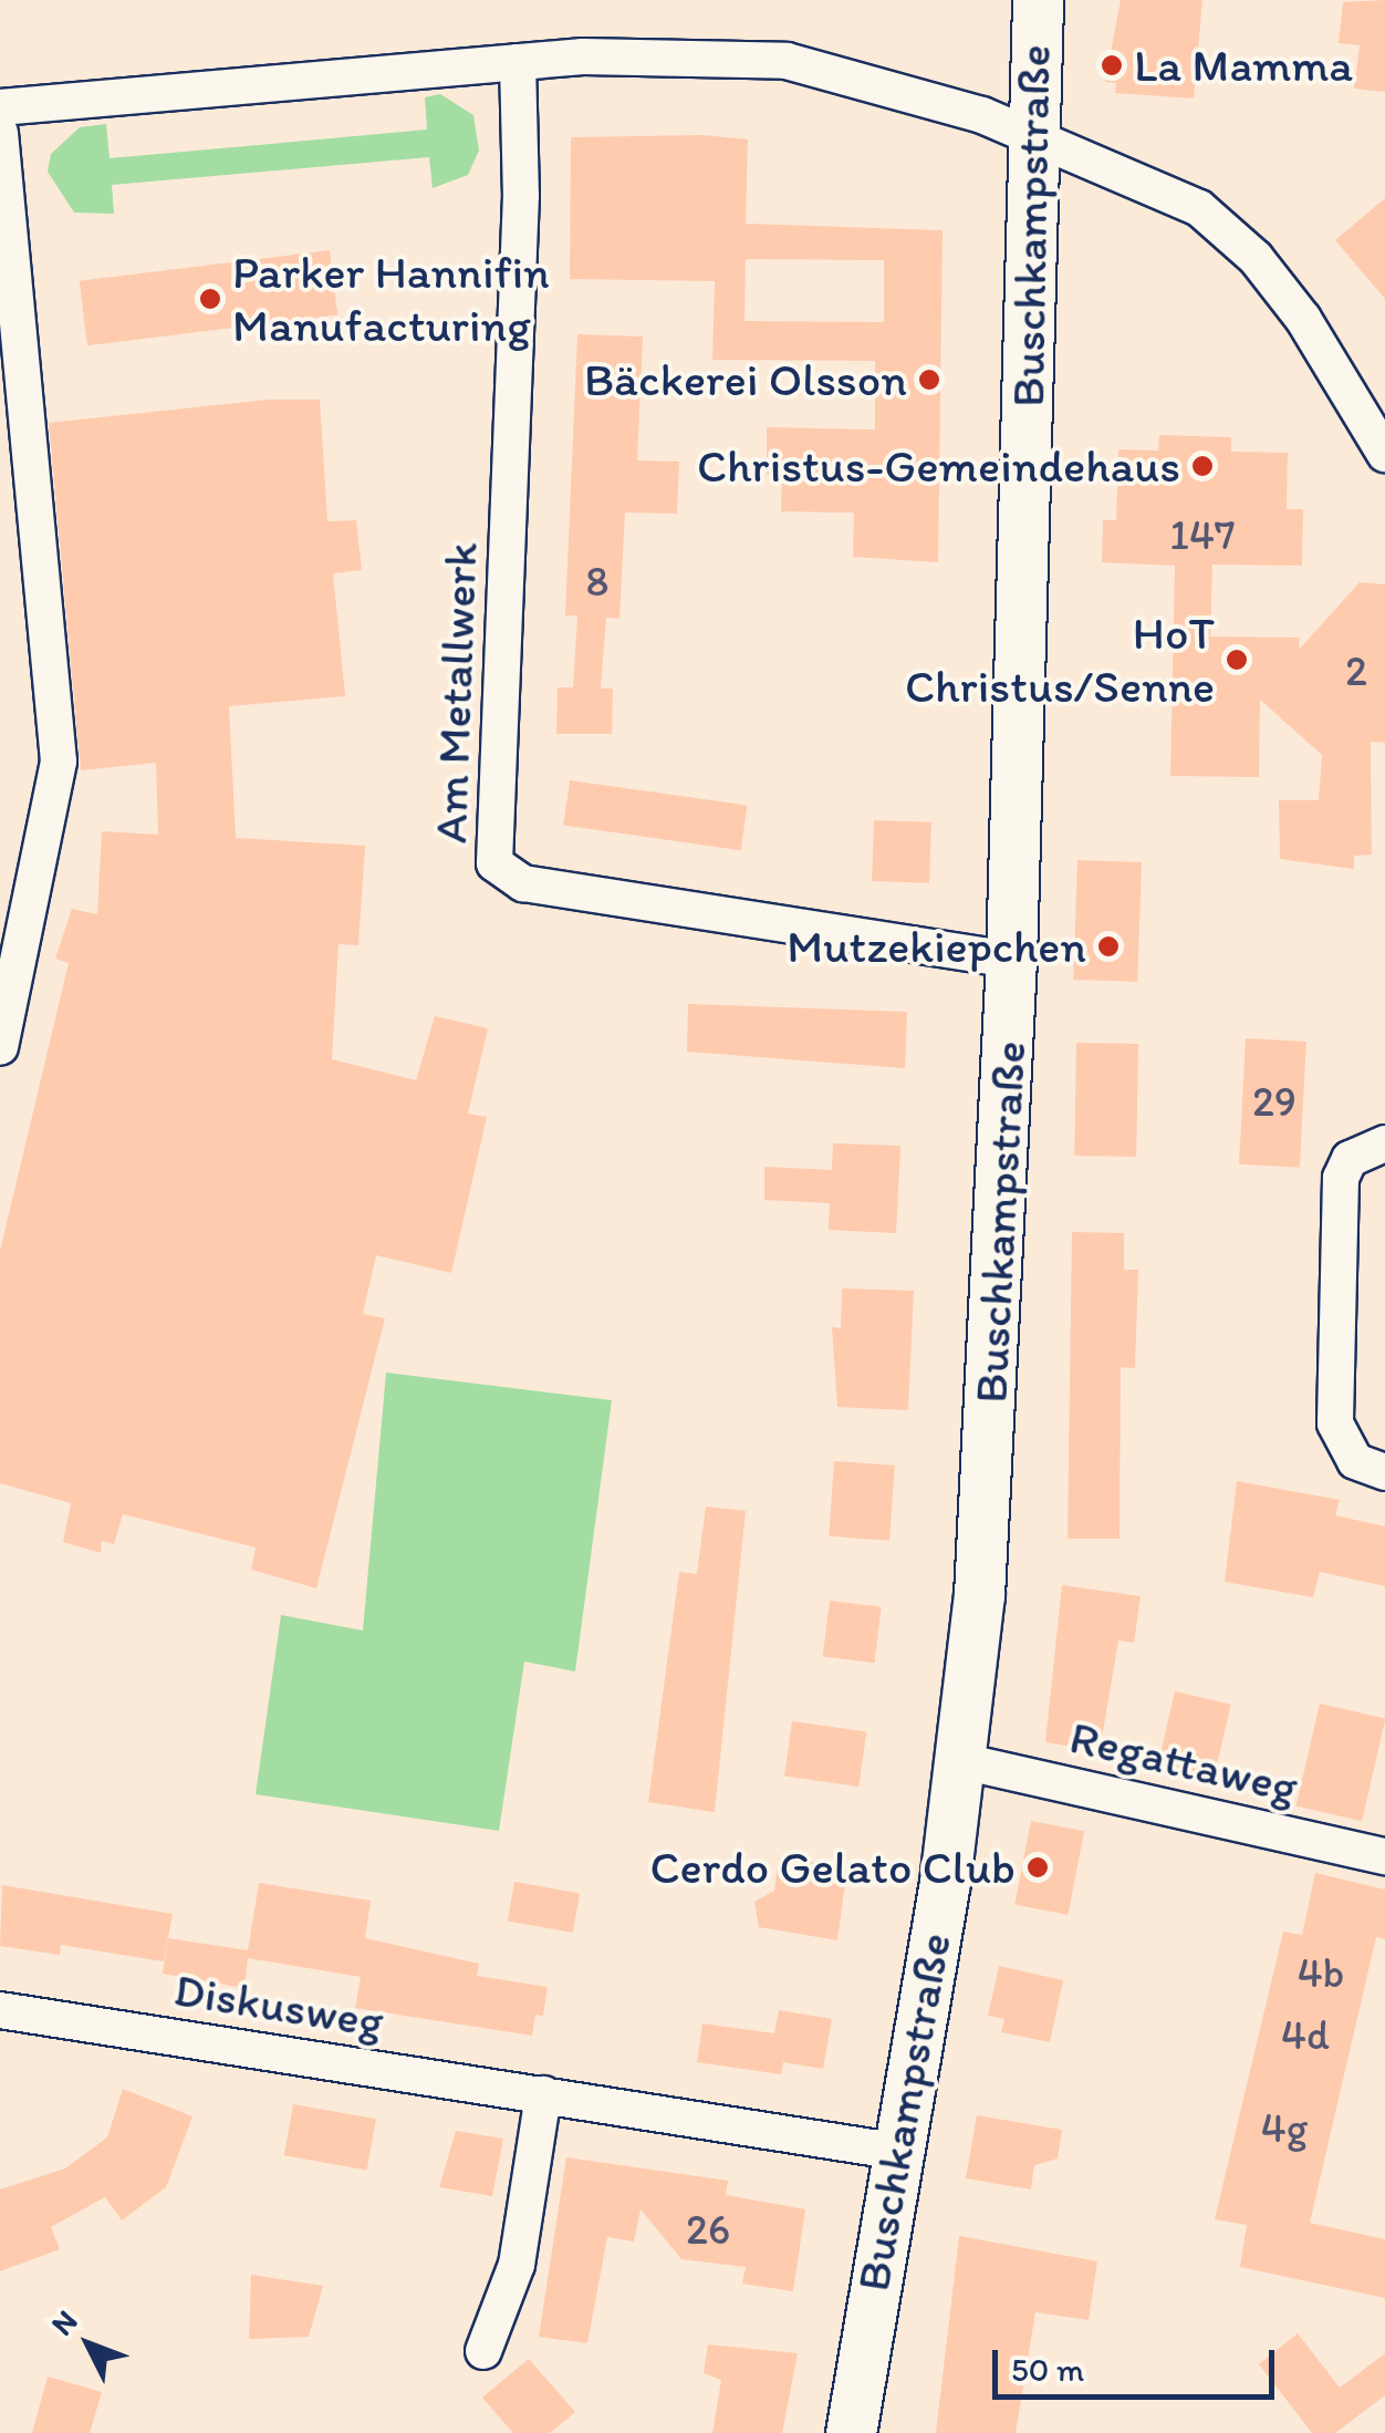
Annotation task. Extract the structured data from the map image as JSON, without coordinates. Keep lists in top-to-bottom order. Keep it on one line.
{"streets":{"main road":["Buschkampstraße"],"street":["Am Metallwerk","Regattaweg","Diskusweg"]},"crossings":[["Buschkampstraße","Am Metallwerk"],["Buschkampstraße","Regattaweg"],["Buschkampstraße","Diskusweg"]],"places":["La Mamma","Parker Hannifin Manufacturing","Bäckerei Olsson","Christus-Gemeindehaus","HoT Christus/Senne","Mutzekiepchen","Cerdo Gelato Club"],"house_numbers":["147","8","2","29","4b","4d","4g","26"],"scale_bar":"50 m","north":"top left"}
